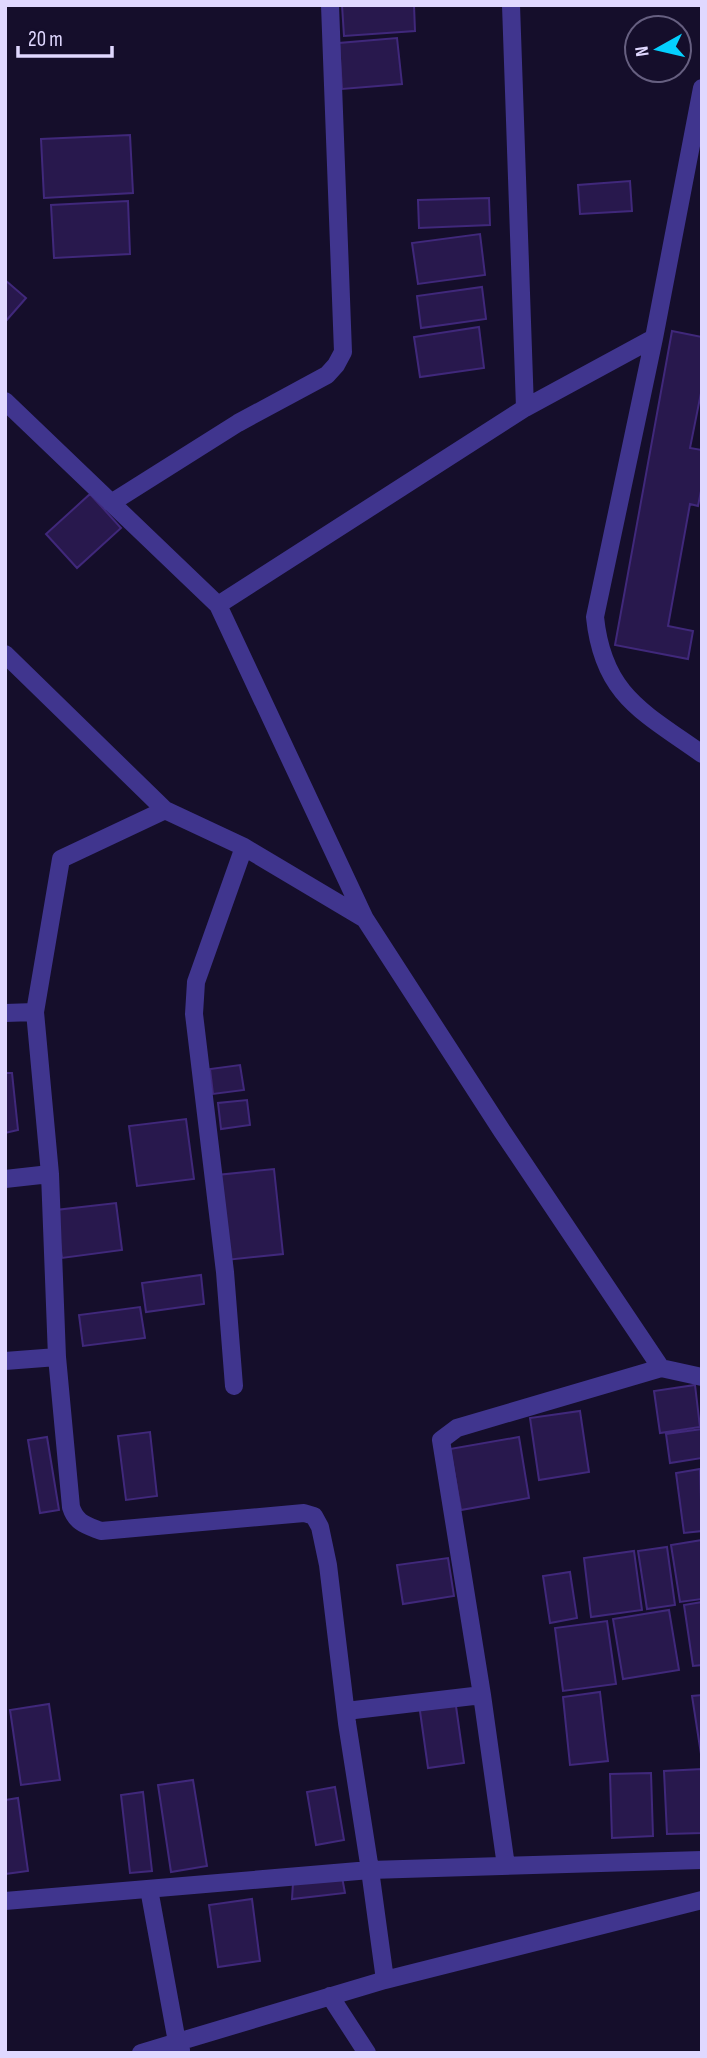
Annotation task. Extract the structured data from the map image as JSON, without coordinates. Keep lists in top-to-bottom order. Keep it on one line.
{"scale_bar":"20 m","north":"left"}
